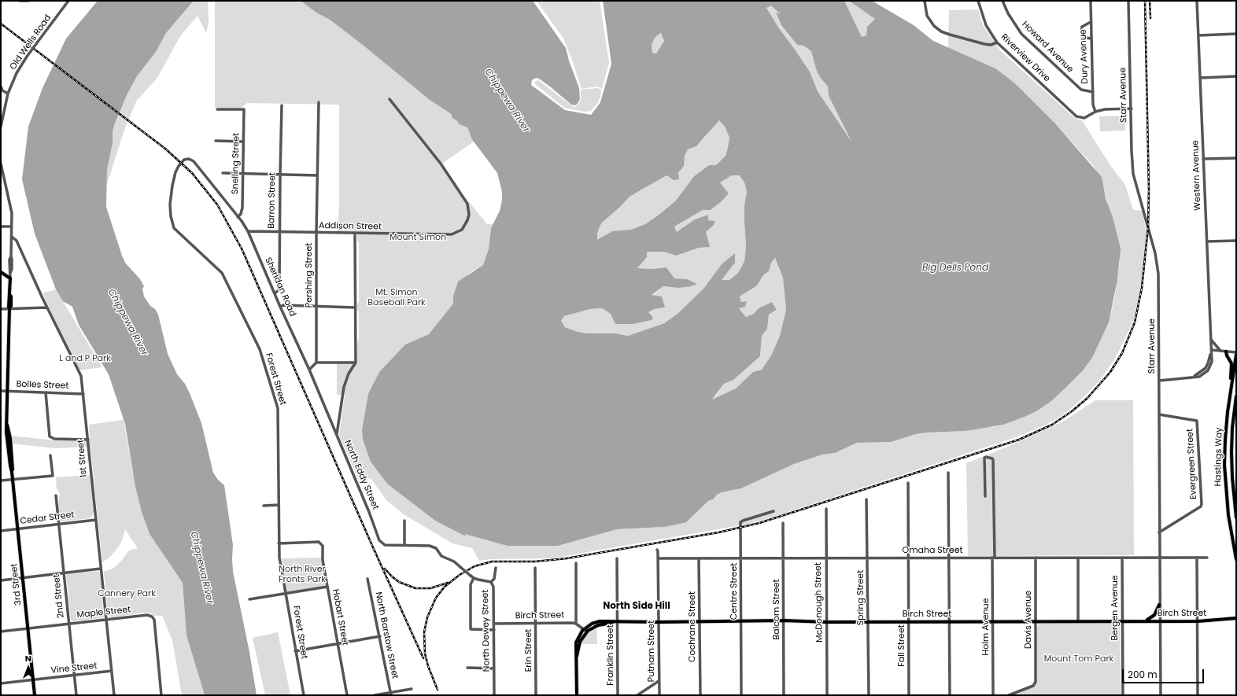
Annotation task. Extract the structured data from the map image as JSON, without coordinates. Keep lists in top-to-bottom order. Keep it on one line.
{"streets":{"main road":["Hastings Way","3rd Street","Birch Street"],"street":["Old Wells Road","Howard Avenue","Dury Avenue","Riverview Drive","Starr Avenue","Snelling Street","Western Avenue","Barron Street","Addison Street","Pershing Street","Sheridan Road","Forest Street","Bolles Street","1st Street","Evergreen Street","North Eddy Street","Cedar Street","Omaha Street","Centre Street","2nd Street","Spring Street","McDonough Street","Bergen Avenue","Balcom Street","Maple Street","Hobart Street","Davis Avenue","Cochrane Street","Holm Avenue","North Dewey Street","North Barstow Street","Fall Street","Erin Street","Putnam Street","Franklin Street","Vine Street"]},"crossings":[["Howard Avenue","Dury Avenue"],["Dury Avenue","Riverview Drive"],["Starr Avenue","Evergreen Street"],["Starr Avenue","Omaha Street"],["Starr Avenue","Birch Street"],["Snelling Street","Sheridan Road"],["Barron Street","Addison Street"],["Barron Street","Sheridan Road"],["Addison Street","Pershing Street"],["Addison Street","Sheridan Road"],["Sheridan Road","Forest Street"],["Sheridan Road","North Eddy Street"],["Forest Street","Hobart Street"],["Bolles Street","1st Street"],["Bolles Street","3rd Street"],["1st Street","Cedar Street"],["1st Street","3rd Street"],["1st Street","Maple Street"],["1st Street","Vine Street"],["Cedar Street","3rd Street"],["Cedar Street","2nd Street"],["Omaha Street","Centre Street"],["Omaha Street","Spring Street"],["Omaha Street","McDonough Street"],["Omaha Street","Bergen Avenue"],["Omaha Street","Balcom Street"],["Omaha Street","Davis Avenue"],["Omaha Street","Cochrane Street"],["Omaha Street","Holm Avenue"],["Omaha Street","Fall Street"],["Omaha Street","Putnam Street"],["3rd Street","Maple Street"],["3rd Street","Vine Street"],["Centre Street","Birch Street"],["2nd Street","Maple Street"],["2nd Street","Vine Street"],["Spring Street","Birch Street"],["McDonough Street","Birch Street"],["Bergen Avenue","Birch Street"],["Balcom Street","Birch Street"],["Birch Street","Davis Avenue"],["Birch Street","Cochrane Street"],["Birch Street","Holm Avenue"],["Birch Street","North Dewey Street"],["Birch Street","Fall Street"],["Birch Street","Erin Street"],["Birch Street","Putnam Street"],["Birch Street","Franklin Street"]],"districts":["North Side Hill"],"water":["Chippewa River","Big Dells Pond"],"parks":["Mount Simon","Mt. Simon Baseball Park","L and P Park","North River Fronts Park","Cannery Park","Mount Tom Park"],"scale_bar":"200 m","north":"top"}
